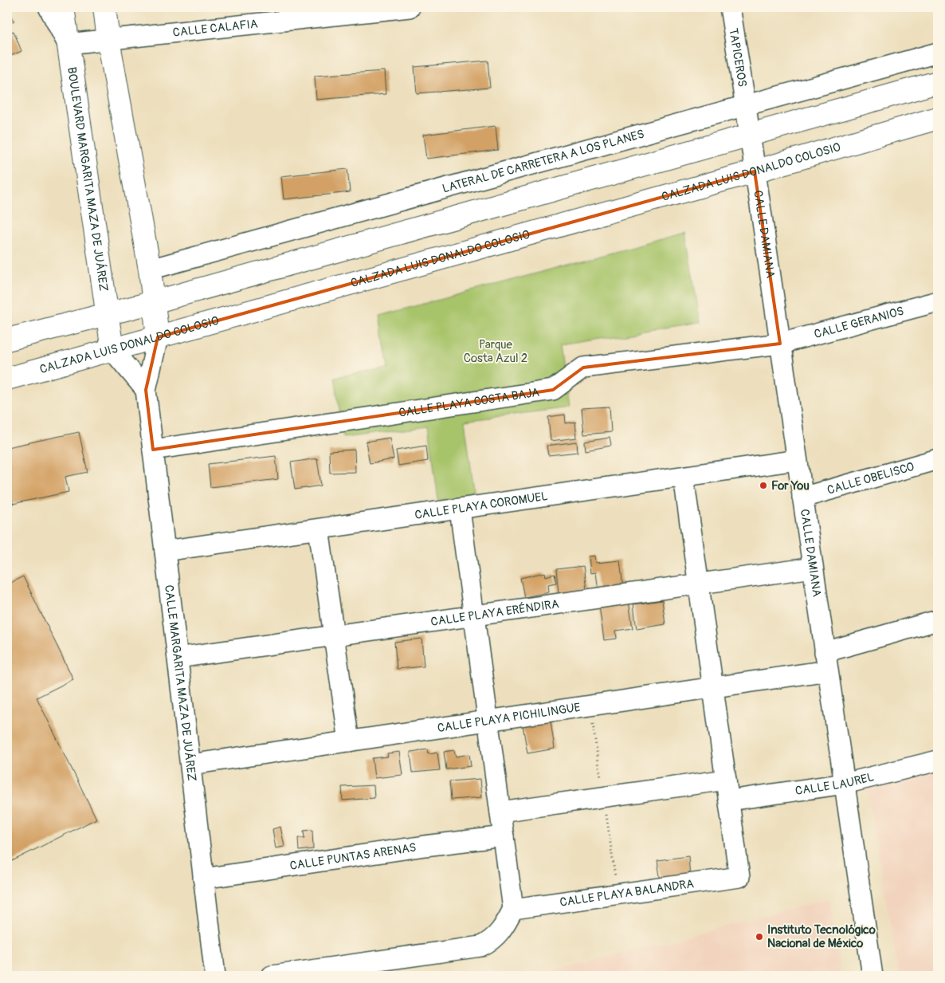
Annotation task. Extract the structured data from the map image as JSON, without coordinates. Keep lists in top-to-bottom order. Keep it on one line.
{"streets":{"main road":["CALZADA LUIS DONALDO COLOSIO","BOULEVARD MARGARITA MAZA DE JUÁREZ"],"street":["CALLE CALAFIA","TAPICEROS","LATERAL DE CARRETERA A LOS PLANES","CALLE DAMIANA","CALLE GERANIOS","CALLE PLAYA COSTA BAJA","CALLE OBELISCO","CALLE PLAYA COROMUEL","CALLE PLAYA ERÉNDIRA","CALLE MARGARITA MAZA DE JUÁREZ","CALLE PLAYA PICHILINGUE","CALLE LAUREL","CALLE PUNTAS ARENAS","CALLE PLAYA BALANDRA"]},"crossings":[["CALLE CALAFIA","BOULEVARD MARGARITA MAZA DE JUÁREZ"],["TAPICEROS","LATERAL DE CARRETERA A LOS PLANES"],["TAPICEROS","CALLE DAMIANA"],["LATERAL DE CARRETERA A LOS PLANES","CALLE DAMIANA"],["CALZADA LUIS DONALDO COLOSIO","BOULEVARD MARGARITA MAZA DE JUÁREZ"],["CALZADA LUIS DONALDO COLOSIO","CALLE DAMIANA"],["CALZADA LUIS DONALDO COLOSIO","CALLE MARGARITA MAZA DE JUÁREZ"],["CALLE DAMIANA","CALLE GERANIOS"],["CALLE DAMIANA","CALLE PLAYA COSTA BAJA"],["CALLE DAMIANA","CALLE OBELISCO"],["CALLE DAMIANA","CALLE PLAYA COROMUEL"],["CALLE DAMIANA","CALLE PLAYA ERÉNDIRA"],["CALLE DAMIANA","CALLE PLAYA PICHILINGUE"],["CALLE DAMIANA","CALLE LAUREL"],["CALLE GERANIOS","CALLE PLAYA COSTA BAJA"],["CALLE PLAYA COSTA BAJA","CALLE MARGARITA MAZA DE JUÁREZ"],["CALLE PLAYA COROMUEL","CALLE MARGARITA MAZA DE JUÁREZ"],["CALLE PLAYA ERÉNDIRA","CALLE MARGARITA MAZA DE JUÁREZ"],["CALLE MARGARITA MAZA DE JUÁREZ","CALLE PLAYA PICHILINGUE"],["CALLE MARGARITA MAZA DE JUÁREZ","CALLE PUNTAS ARENAS"],["CALLE LAUREL","CALLE PLAYA BALANDRA"]],"parks":["Parque Costa Azul 2"],"places":["For You","Instituto Tecnológico Nacional de México"]}
